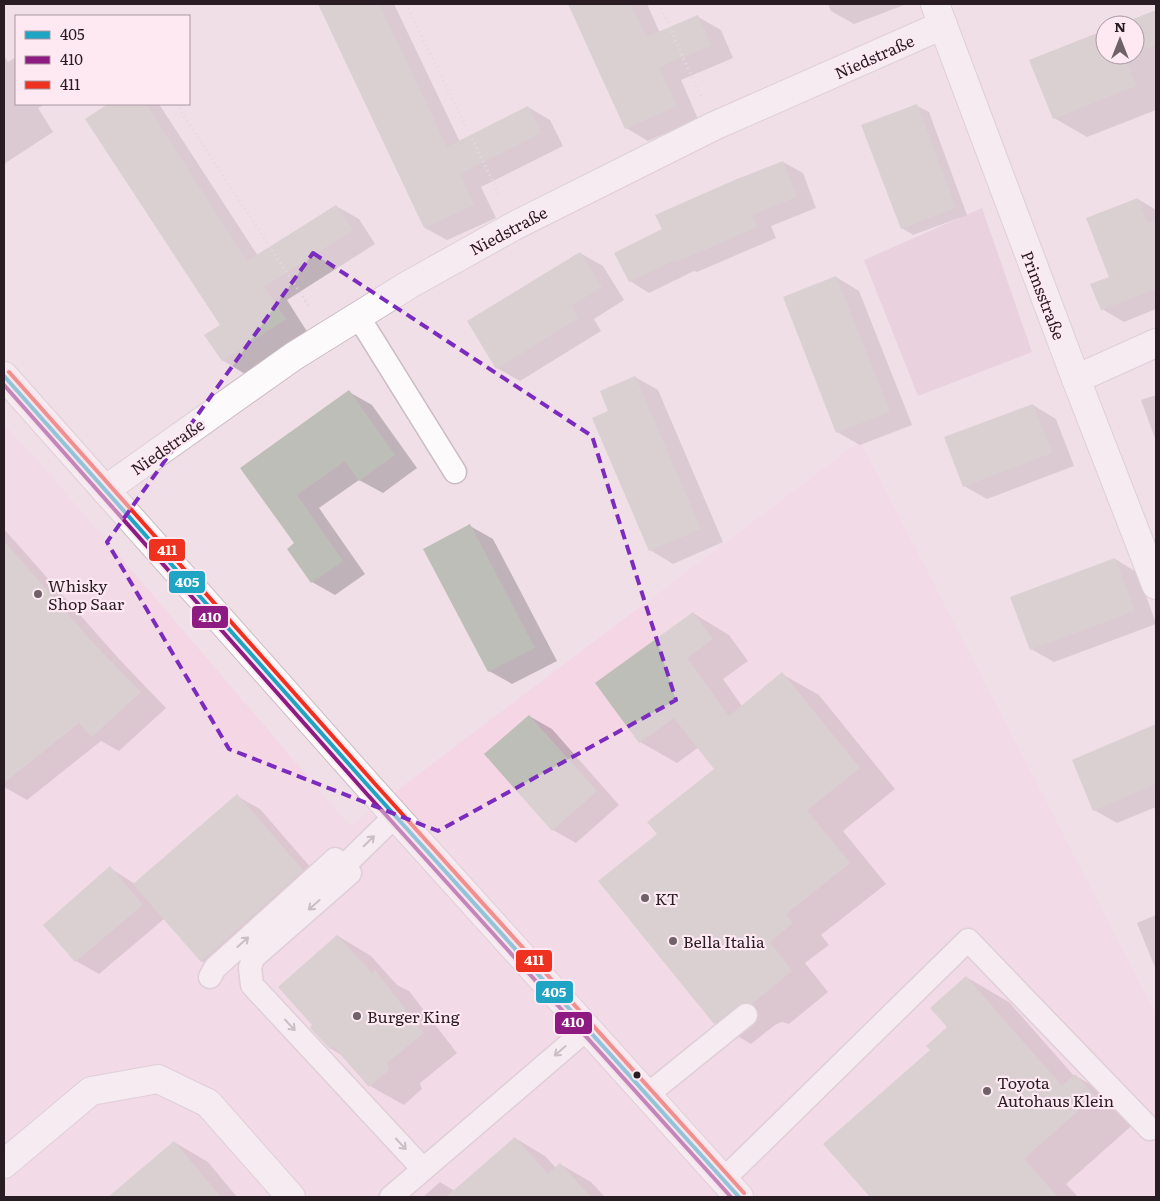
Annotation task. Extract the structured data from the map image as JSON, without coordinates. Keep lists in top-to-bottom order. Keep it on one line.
{"streets":{"street":["Niedstraße","Primsstraße"]},"crossings":[["Niedstraße","Primsstraße"]],"places":["Whisky Shop Saar","KT","Bella Italia","Burger King","Toyota Autohaus Klein"],"lines":["transit line 411","transit line 405","transit line 410"],"legend":["405","410","411"],"north":"top"}
